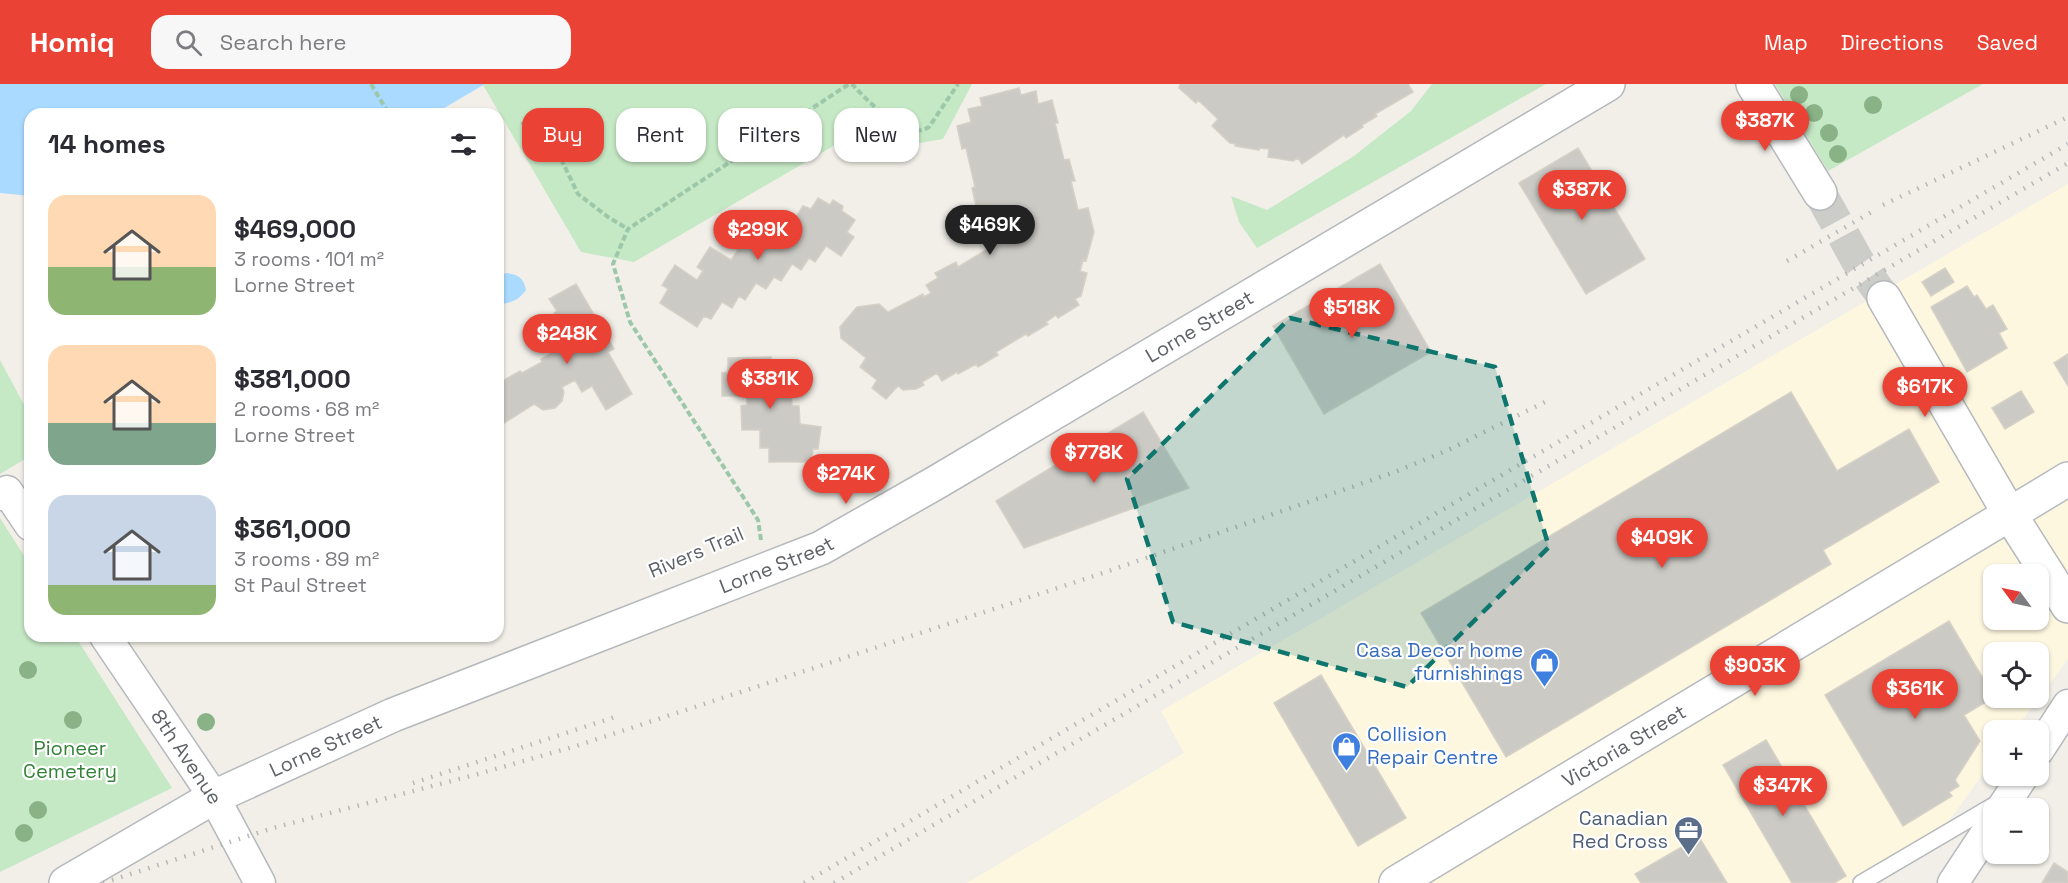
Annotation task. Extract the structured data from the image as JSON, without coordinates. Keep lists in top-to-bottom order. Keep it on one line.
{"streets":{"street":["Lorne Street","Victoria Street","8th Avenue"],"path":["Rivers Trail"]},"crossings":[["Lorne Street","8th Avenue"]],"parks":["Pioneer Cemetery"],"places":{"shop":["Casa Decor home furnishings","Collision Repair Centre"],"office":["Canadian Red Cross"]},"north":"top left","page":{"header":"Homiq","search":"Search here","nav":["Map","Directions","Saved"],"price":["$387K","$387K","$469K","$299K","$518K","$248K","$381K","$617K","$778K","$274K","$409K","$903K","$361K","$347K"],"chip":["Buy","Rent","Filters","New"],"heading":"14 homes","list":[{"name":"$469,000","note":"3 rooms · 101 m² · Lorne Street"},{"name":"$381,000","note":"2 rooms · 68 m² · Lorne Street"},{"name":"$361,000","note":"3 rooms · 89 m² · St Paul Street"}],"map_buttons":["+","−"]}}
